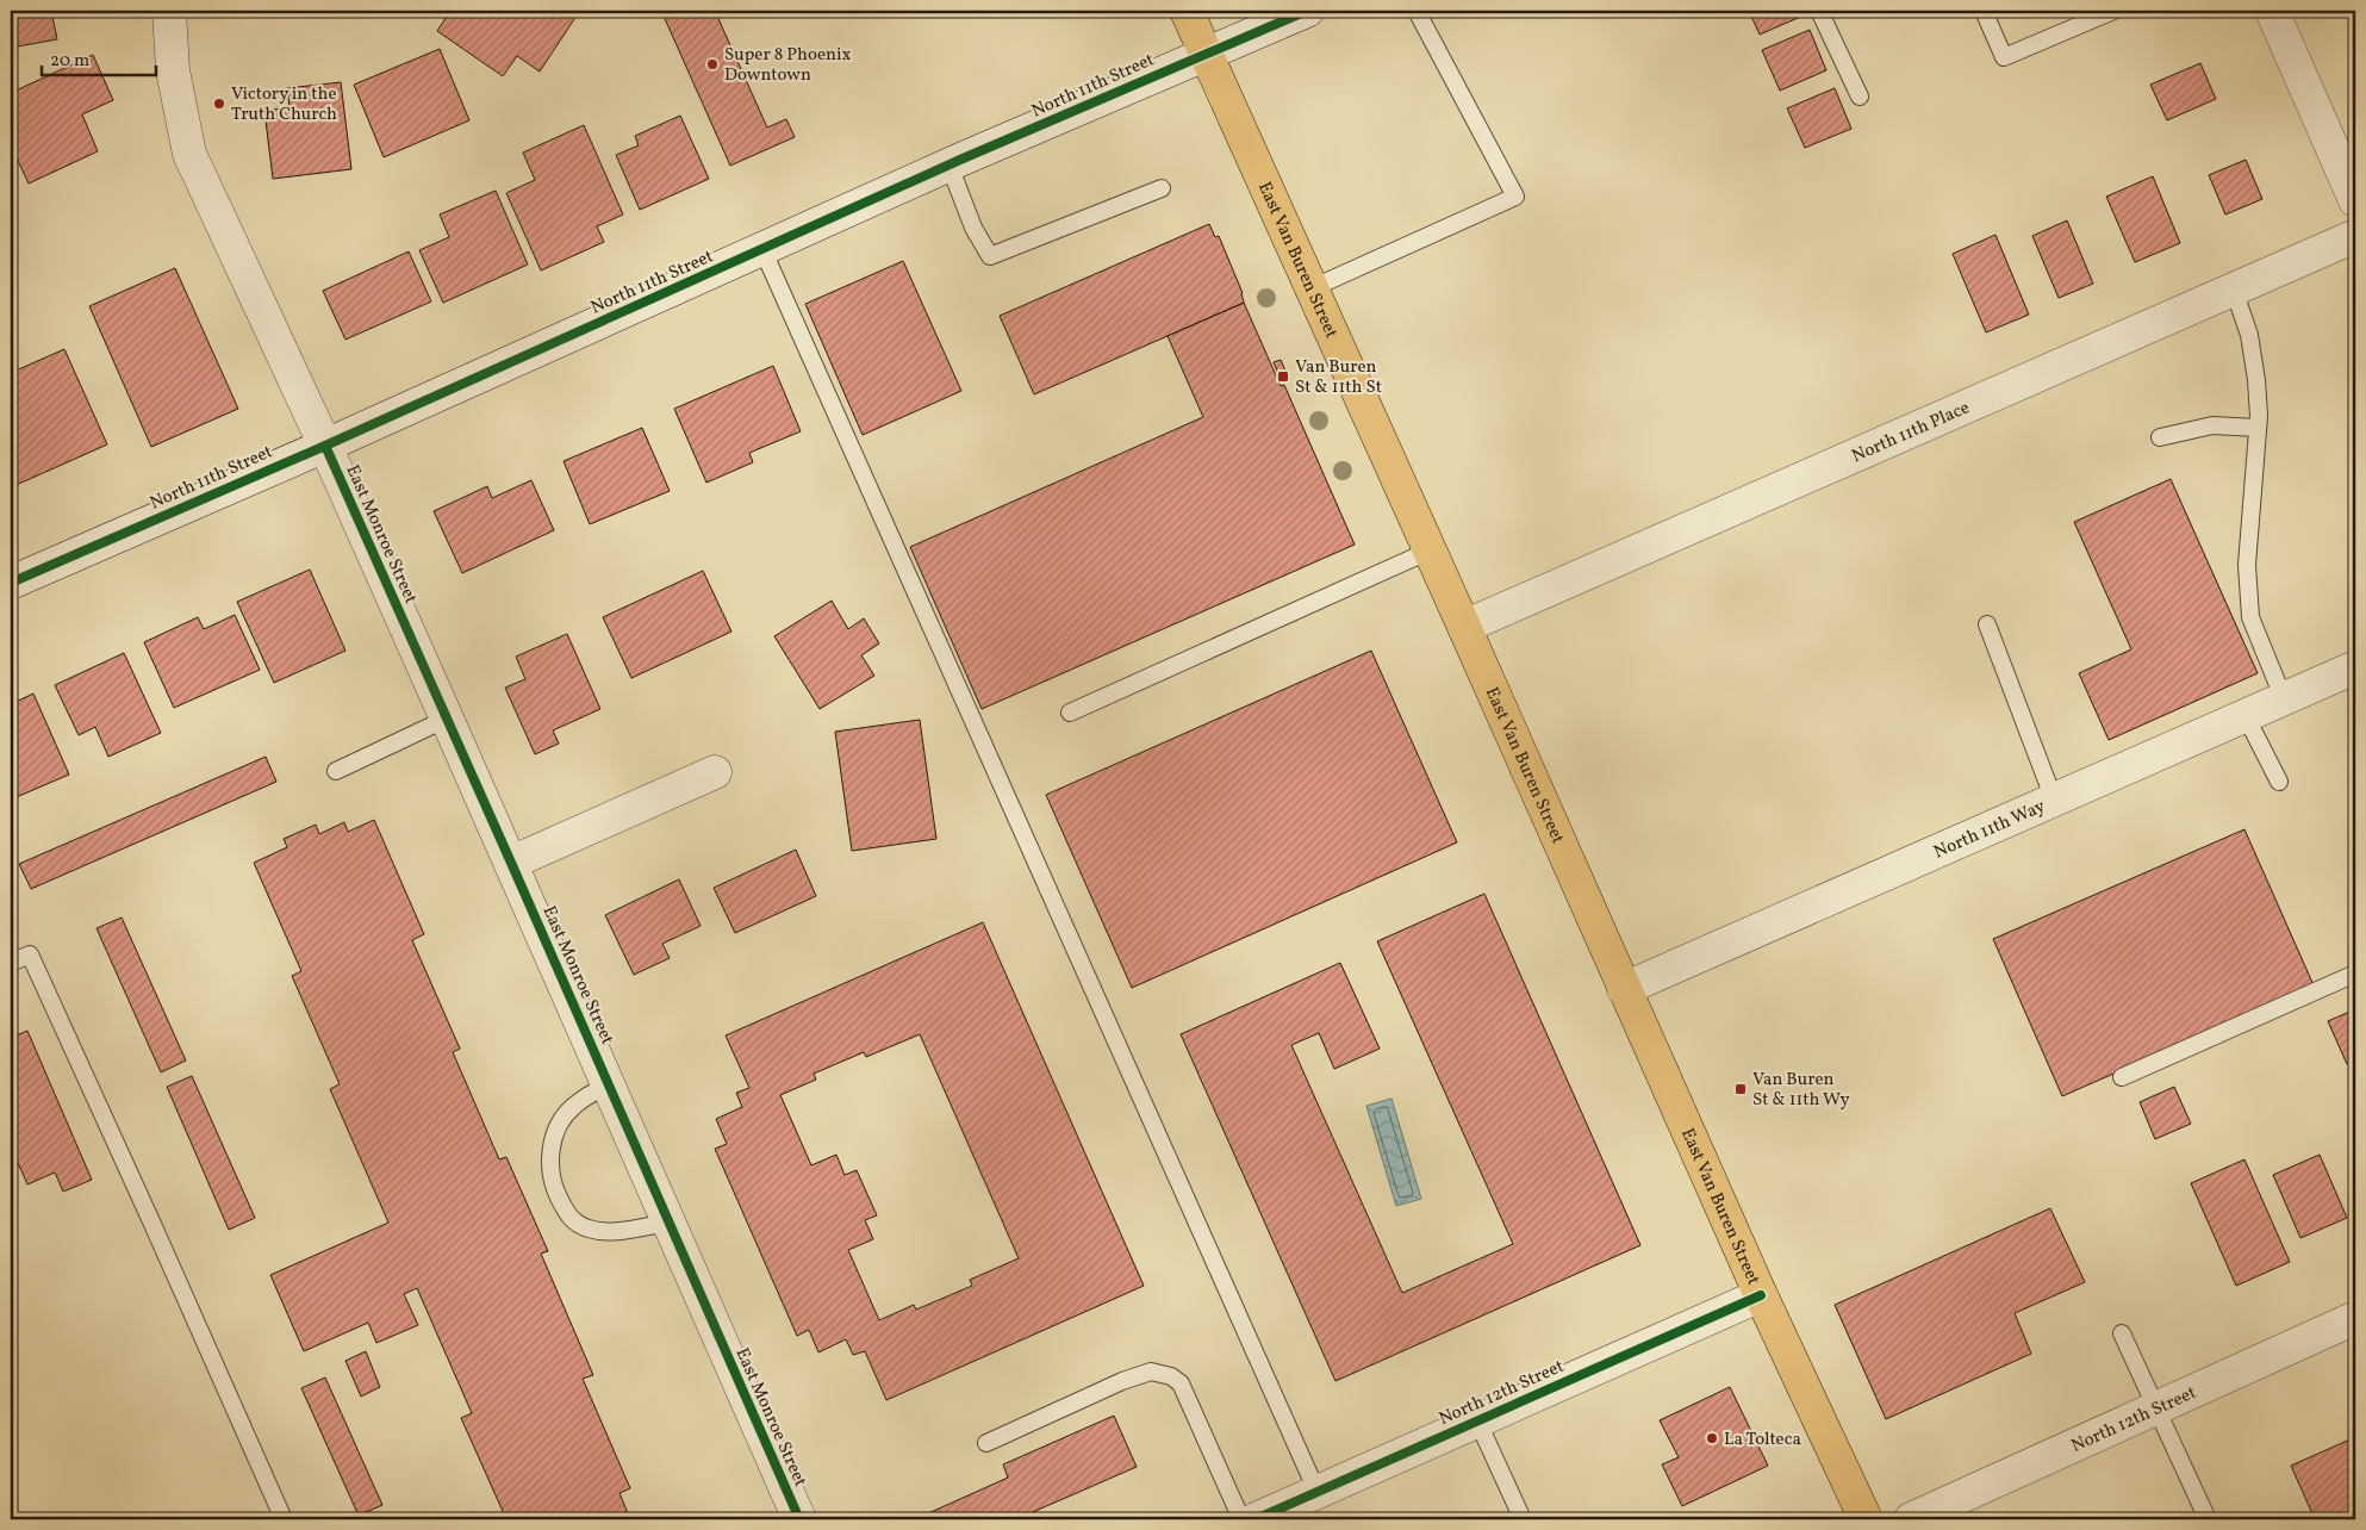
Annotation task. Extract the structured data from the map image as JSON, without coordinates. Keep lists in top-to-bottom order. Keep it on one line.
{"streets":{"main road":["East Van Buren Street"],"street":["North 11th Street","North 11th Place","East Monroe Street","North 11th Way","North 12th Street"]},"crossings":[["North 11th Street","East Van Buren Street"],["North 11th Street","East Monroe Street"],["East Van Buren Street","North 11th Place"],["East Van Buren Street","North 11th Way"],["East Van Buren Street","North 12th Street"]],"places":{"other":["Super 8 Phoenix Downtown","Victory in the Truth Church","La Tolteca"],"transit":["Van Buren St & 11th St","Van Buren St & 11th Wy"]},"scale_bar":"20 m"}
